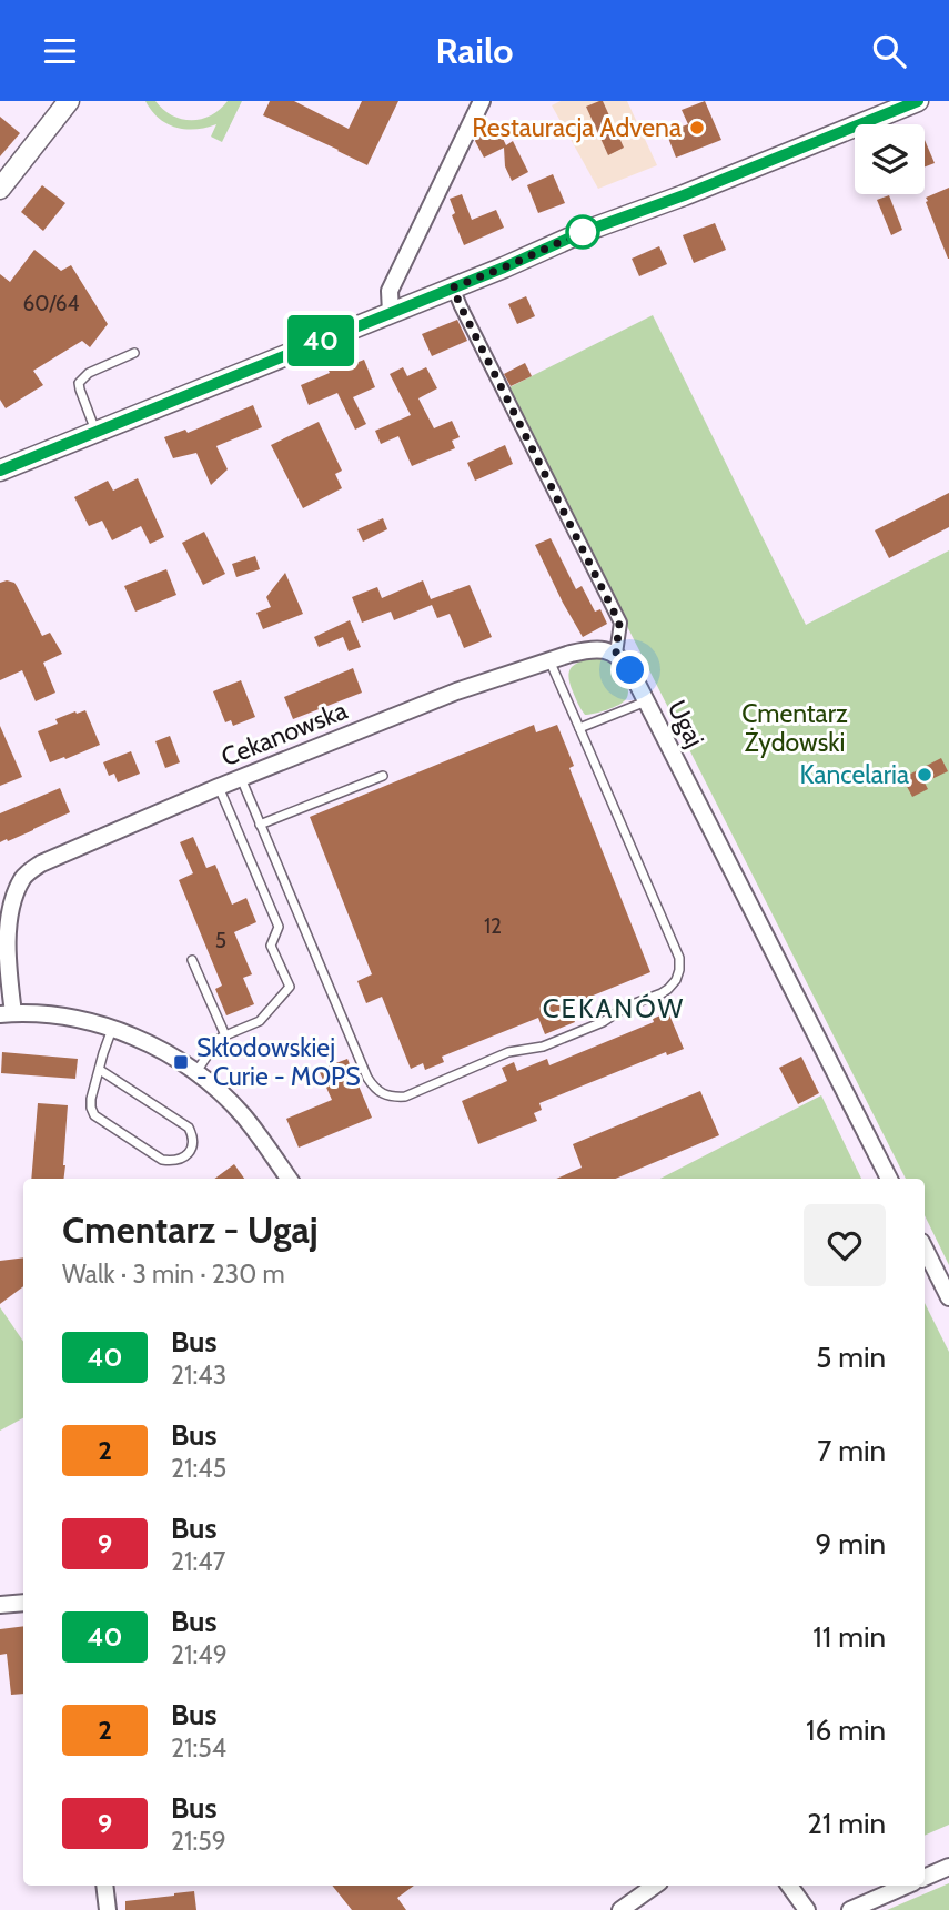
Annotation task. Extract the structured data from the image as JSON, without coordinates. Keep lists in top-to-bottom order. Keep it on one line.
{"streets":{"street":["Ugaj","Cekanowska"]},"crossings":[["Ugaj","Cekanowska"]],"districts":["CEKANÓW"],"parks":["Cmentarz Żydowski"],"places":{"other":["Restauracja Advena","Kancelaria"],"transit":["Skłodowskiej - Curie - MOPS"]},"lines":["bus line 40"],"house_numbers":["60/64","12","5"],"page":{"header":"Railo","on_map":"40","heading":["Cmentarz - Ugaj","Walk · 3 min · 230 m"],"list":[{"mark":"40","name":"Bus","note":"21:43","value":"5 min"},{"mark":"2","name":"Bus","note":"21:45","value":"7 min"},{"mark":"9","name":"Bus","note":"21:47","value":"9 min"},{"mark":"40","name":"Bus","note":"21:49","value":"11 min"},{"mark":"2","name":"Bus","note":"21:54","value":"16 min"},{"mark":"9","name":"Bus","note":"21:59","value":"21 min"}]}}
